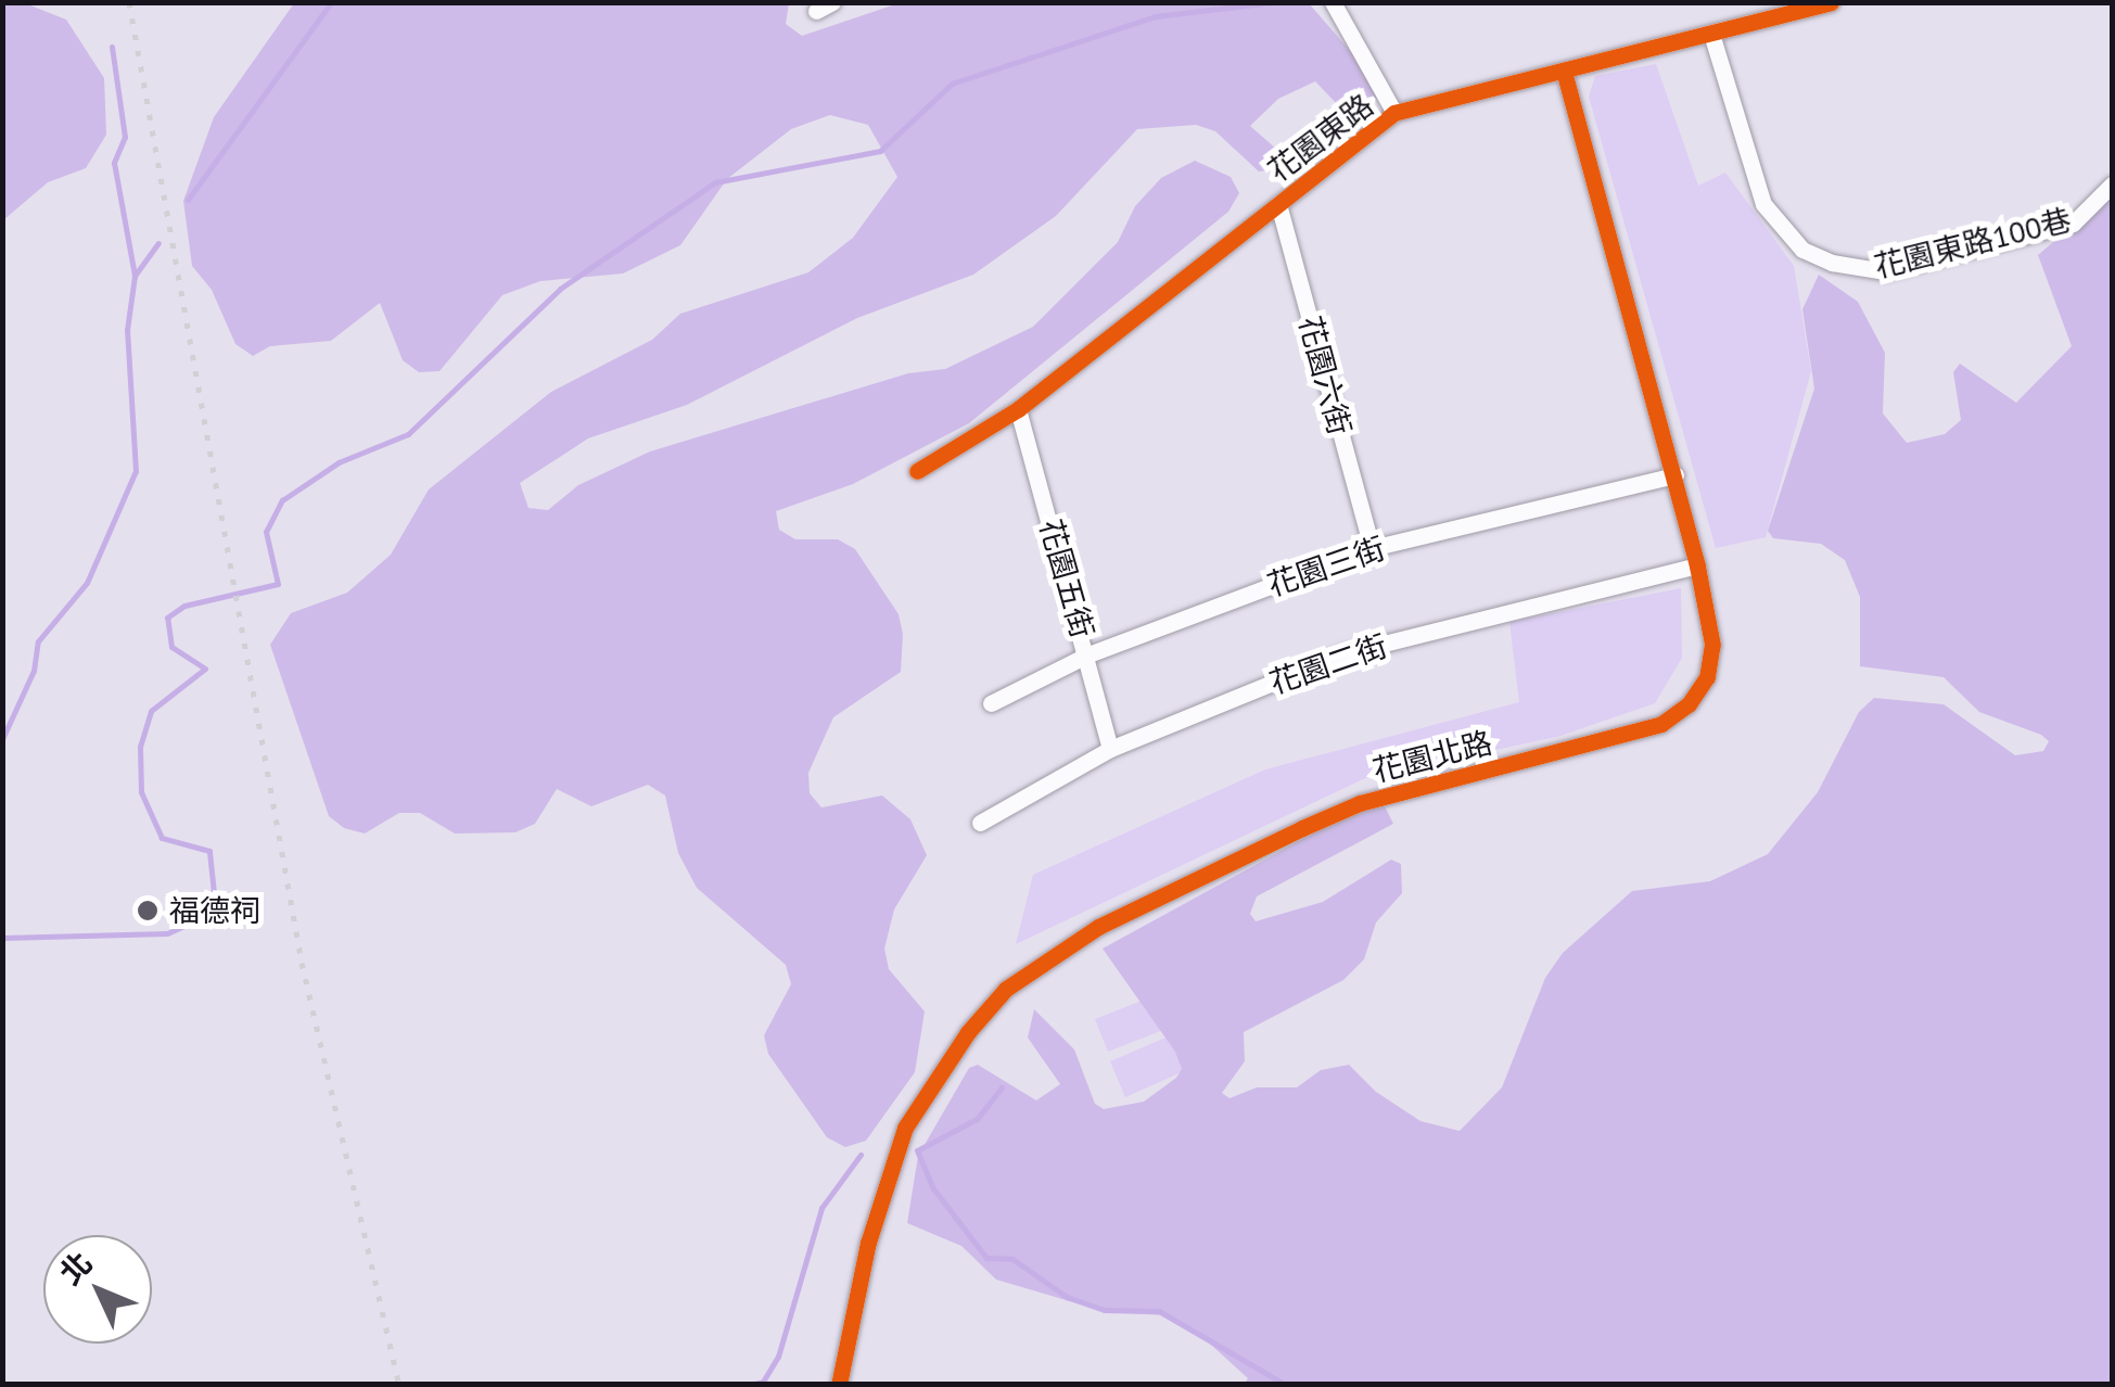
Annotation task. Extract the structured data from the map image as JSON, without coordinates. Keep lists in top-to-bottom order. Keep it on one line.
{"streets":{"street":["花園東路","花園東路100巷","花園六街","花園三街","花園五街","花園二街","花園北路"]},"crossings":[["花園東路","花園東路100巷"],["花園東路","花園六街"],["花園東路","花園五街"],["花園東路","花園北路"],["花園六街","花園三街"],["花園三街","花園五街"],["花園三街","花園北路"],["花園五街","花園二街"],["花園二街","花園北路"]],"places":["福德祠"],"north":"top left"}
